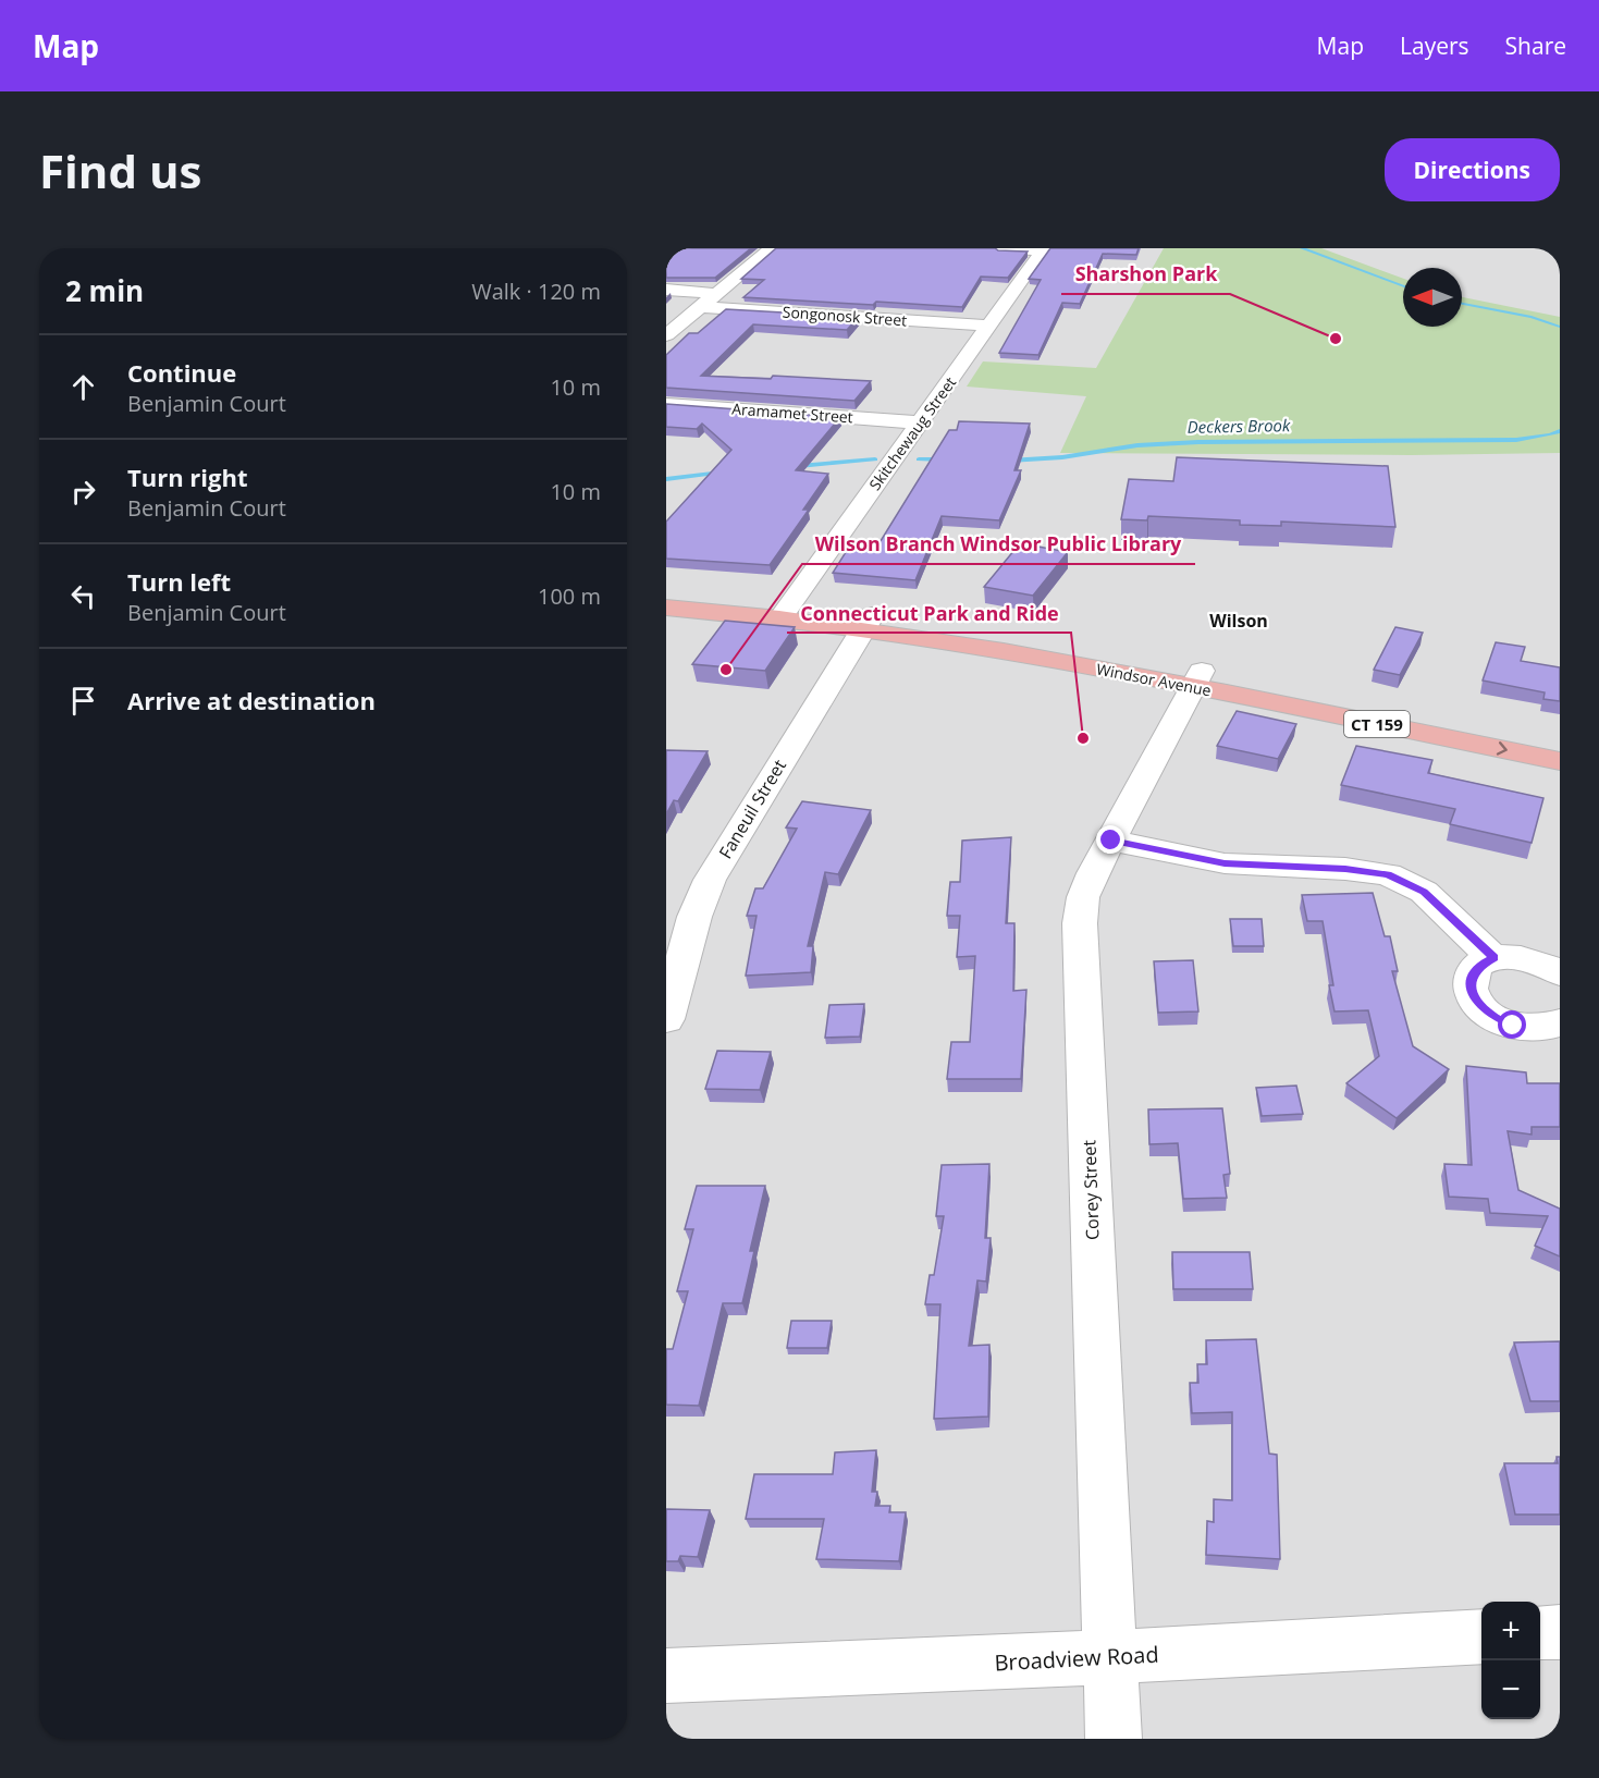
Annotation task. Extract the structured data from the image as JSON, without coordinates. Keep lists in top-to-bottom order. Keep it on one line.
{"streets":{"main road":["Windsor Avenue","CT 159"],"street":["Songonosk Street","Aramamet Street","Skitchewaug Street","Faneuil Street","Corey Street","Broadview Road"]},"crossings":[["Songonosk Street","Skitchewaug Street"],["Aramamet Street","Skitchewaug Street"],["Skitchewaug Street","Windsor Avenue"],["Windsor Avenue","Faneuil Street"],["Windsor Avenue","Corey Street"],["Corey Street","Broadview Road"]],"districts":["Wilson"],"water":["Deckers Brook"],"places":["Sharshon Park","Wilson Branch Windsor Public Library","Connecticut Park and Ride"],"north":"left","page":{"header":"Map","nav":["Map","Layers","Share"],"buttons":"Directions","title":"Find us","heading":["2 min","Walk · 120 m"],"list":[["Continue","Benjamin Court","10 m"],["Turn right","Benjamin Court","10 m"],["Turn left","Benjamin Court","100 m"],"Arrive at destination"],"map_buttons":["+","−"]}}
